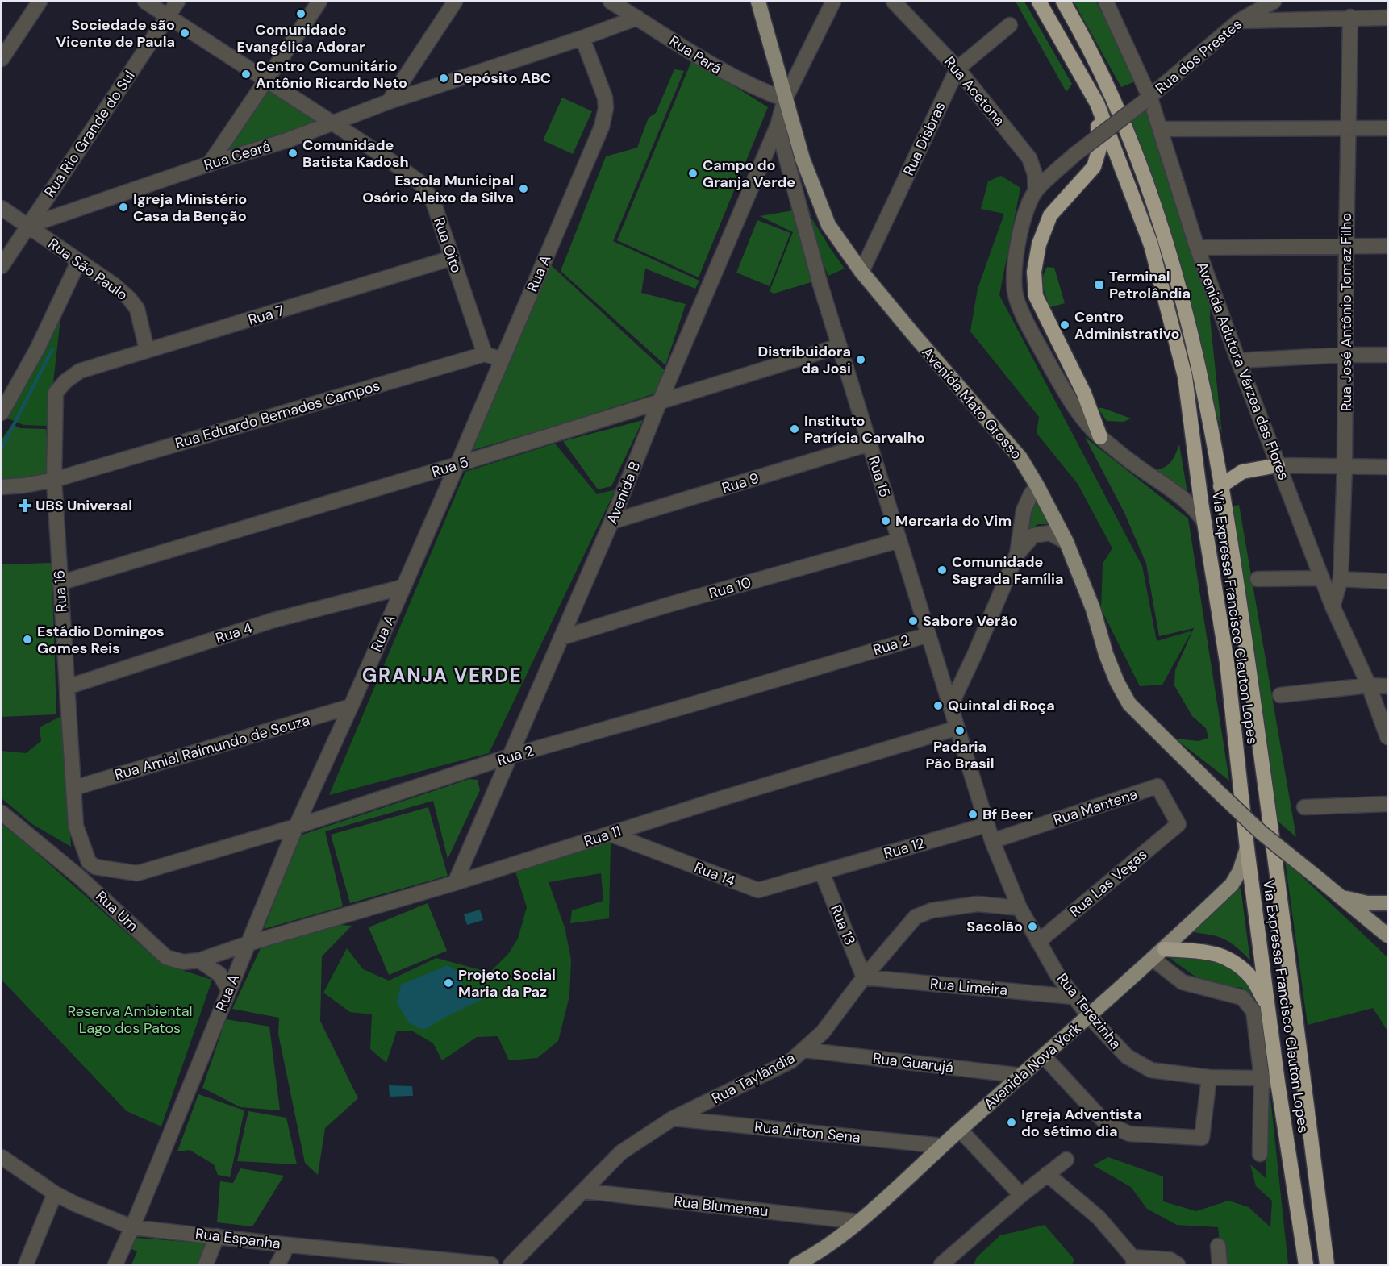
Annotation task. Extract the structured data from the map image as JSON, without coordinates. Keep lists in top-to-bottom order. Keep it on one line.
{"streets":{"highway":["Via Expressa Francisco Cleuton Lopes"],"main road":["Avenida Mato Grosso","Avenida Nova York"],"street":["Rua Pará","Rua dos Prestes","Rua Acetona","Rua Rio Grande do Sul","Rua Disbras","Rua Ceará","Rua Oito","Rua São Paulo","Rua A","Rua José Antônio Tomaz Filho","Rua 7","Avenida Adutora Várzea das Flores","Rua Eduardo Bernades Campos","Rua 5","Rua 15","Rua 9","Avenida B","Rua 10","Rua 16","Rua 4","Rua 2","Rua Amiel Raimundo de Souza","Rua Mantena","Rua 11","Rua 12","Rua 14","Rua Las Vegas","Rua Um","Rua 13","Rua Limeira","Rua Terezinha","Rua Guarujá","Rua Taylândia","Rua Airton Sena","Rua Blumenau","Rua Espanha"]},"crossings":[["Rua Pará","Rua Ceará"],["Rua Pará","Avenida Mato Grosso"],["Rua Pará","Avenida B"],["Rua dos Prestes","Rua Acetona"],["Rua dos Prestes","Avenida Adutora Várzea das Flores"],["Rua Acetona","Rua Disbras"],["Rua Rio Grande do Sul","Rua Ceará"],["Rua Rio Grande do Sul","Rua Oito"],["Rua Rio Grande do Sul","Rua São Paulo"],["Rua Disbras","Avenida Mato Grosso"],["Rua Ceará","Rua Oito"],["Rua Ceará","Rua São Paulo"],["Rua Ceará","Rua A"],["Rua Oito","Rua 7"],["Rua Oito","Rua Eduardo Bernades Campos"],["Rua São Paulo","Rua 7"],["Rua A","Rua 5"],["Rua A","Rua 4"],["Rua A","Rua 2"],["Rua A","Rua Amiel Raimundo de Souza"],["Rua A","Rua 11"],["Rua A","Rua Um"],["Rua A","Rua Espanha"],["Rua José Antônio Tomaz Filho","Avenida Adutora Várzea das Flores"],["Rua 7","Rua 16"],["Avenida Mato Grosso","Avenida B"],["Rua Eduardo Bernades Campos","Rua 16"],["Rua 5","Rua 15"],["Rua 5","Avenida B"],["Rua 5","Rua 16"],["Rua 15","Rua 9"],["Rua 15","Avenida B"],["Rua 15","Rua 10"],["Rua 15","Rua 2"],["Rua 15","Rua 11"],["Rua 15","Rua 12"],["Rua 15","Rua Terezinha"],["Rua 9","Avenida B"],["Avenida B","Rua 10"],["Avenida B","Rua 2"],["Avenida B","Rua 11"],["Rua 16","Rua 4"],["Rua 16","Rua 2"],["Rua 16","Rua Amiel Raimundo de Souza"],["Via Expressa Francisco Cleuton Lopes","Rua Terezinha"],["Via Expressa Francisco Cleuton Lopes","Avenida Nova York"],["Rua Mantena","Rua Las Vegas"],["Rua Mantena","Rua Terezinha"],["Rua 11","Rua 14"],["Rua 11","Rua Um"],["Rua 12","Rua 14"],["Rua 12","Rua 13"],["Rua 12","Rua Terezinha"],["Rua 14","Rua 13"],["Rua Las Vegas","Rua Terezinha"],["Rua 13","Rua Limeira"],["Rua 13","Rua Taylândia"],["Rua Limeira","Rua Terezinha"],["Rua Limeira","Rua Taylândia"],["Rua Terezinha","Avenida Nova York"],["Rua Terezinha","Rua Taylândia"],["Rua Guarujá","Avenida Nova York"],["Rua Guarujá","Rua Taylândia"],["Avenida Nova York","Rua Airton Sena"],["Avenida Nova York","Rua Blumenau"],["Rua Taylândia","Rua Airton Sena"],["Rua Taylândia","Rua Blumenau"]],"districts":["GRANJA VERDE"],"parks":["Reserva Ambiental Lago dos Patos"],"places":{"other":["Comunidade Evangélica Adorar","Sociedade são Vicente de Paula","Centro Comunitário Antônio Ricardo Neto","Depósito ABC","Comunidade Batista Kadosh","Campo do Granja Verde","Escola Municipal Osório Aleixo da Silva","Igreja Ministério Casa da Benção","Centro Administrativo","Distribuidora da Josi","Instituto Patrícia Carvalho","Mercaria do Vim","Comunidade Sagrada Família","Sabore Verão","Estádio Domingos Gomes Reis","Quintal di Roça","Padaria Pão Brasil","Bf Beer","Sacolão","Projeto Social Maria da Paz","Igreja Adventista do sétimo dia"],"transit":["Terminal Petrolândia"],"health":["UBS Universal"]}}
